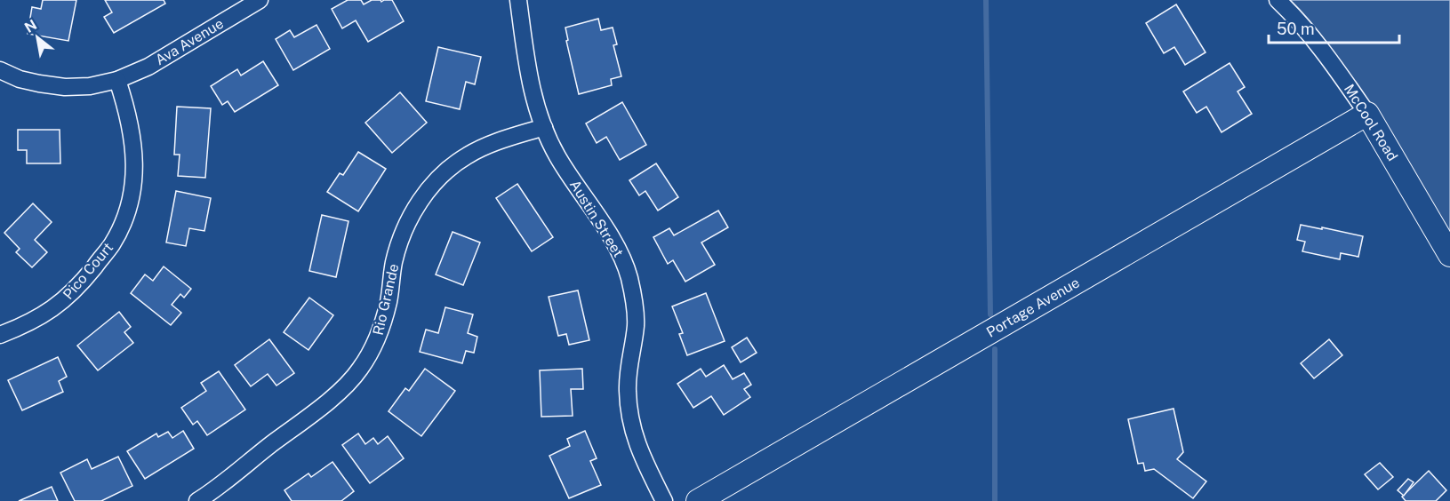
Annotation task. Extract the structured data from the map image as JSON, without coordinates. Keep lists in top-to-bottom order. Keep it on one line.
{"streets":{"street":["Ava Avenue","McCool Road","Austin Street","Pico Court","Rio Grande","Portage Avenue"]},"crossings":[["Ava Avenue","Pico Court"],["McCool Road","Portage Avenue"],["Austin Street","Rio Grande"]],"scale_bar":"50 m","north":"top left"}
